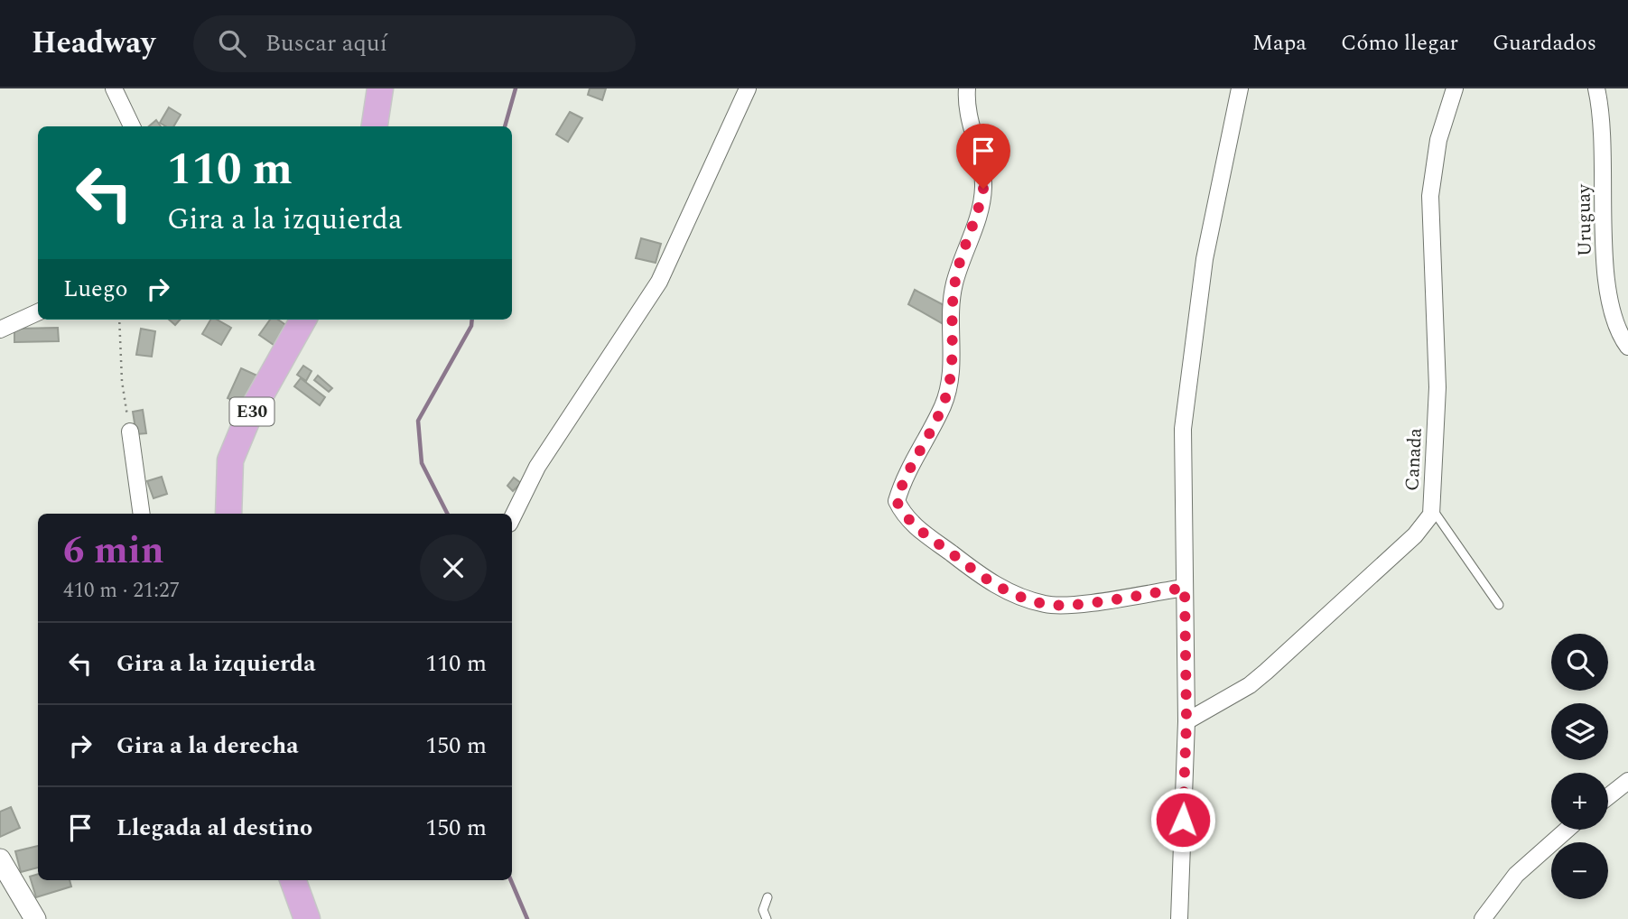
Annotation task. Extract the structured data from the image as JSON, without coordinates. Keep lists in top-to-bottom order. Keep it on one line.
{"streets":{"main road":["E30"],"street":["Uruguay","Canada"]},"page":{"header":"Headway","search":"Buscar aquí","nav":["Mapa","Cómo llegar","Guardados"],"turn":["110 m","Gira a la izquierda"],"then":"Luego","heading":["6 min","410 m · 21:27"],"list":[{"name":"Gira a la izquierda","value":"110 m"},{"name":"Gira a la derecha","value":"150 m"},{"name":"Llegada al destino","value":"150 m"}],"map_buttons":["+","−"]}}
